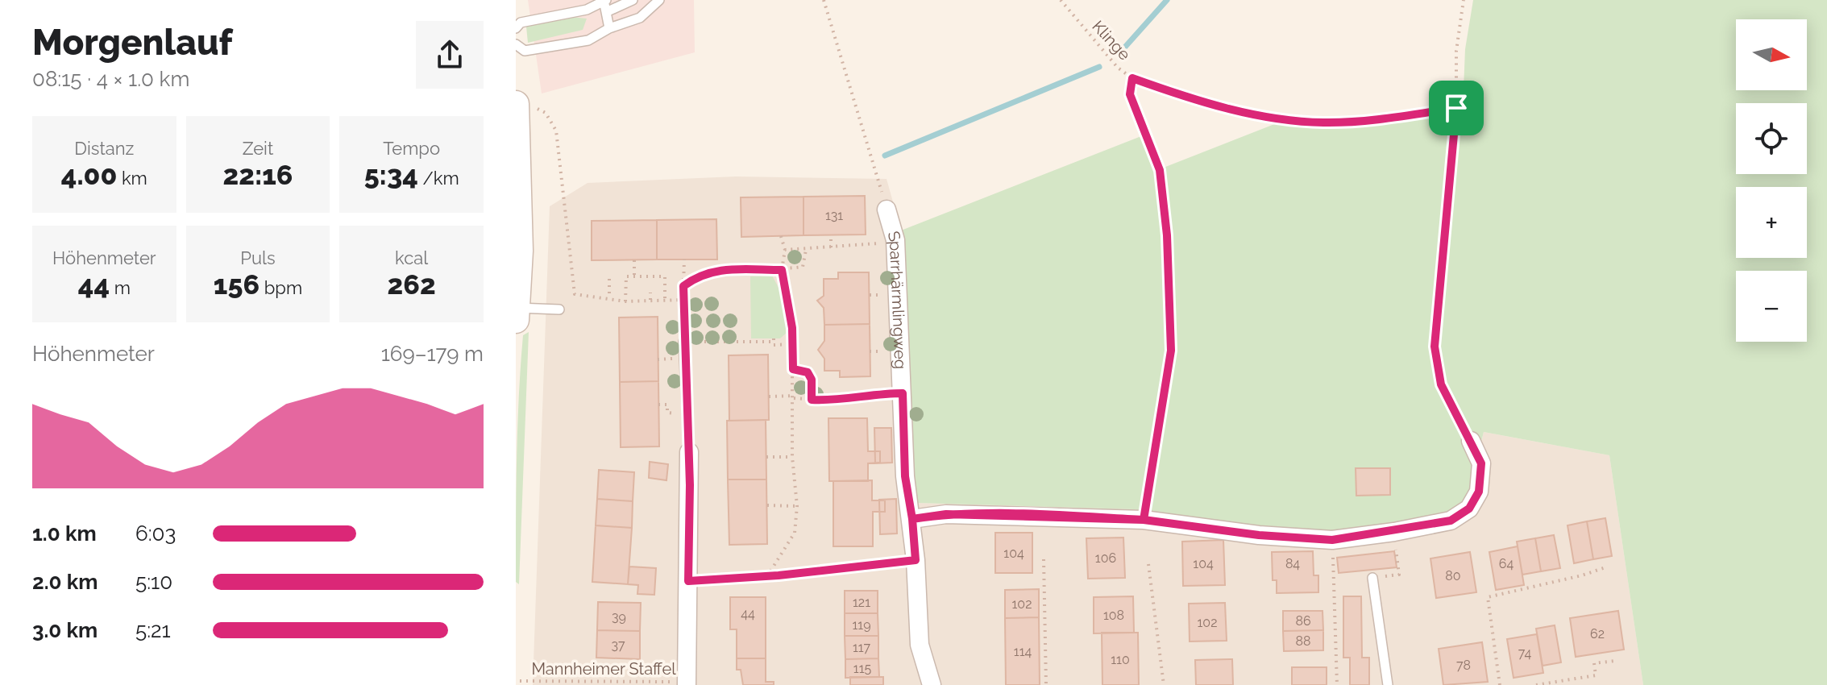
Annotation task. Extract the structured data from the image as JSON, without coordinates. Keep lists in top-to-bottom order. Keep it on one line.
{"streets":{"street":["Sparrhärmlingweg"],"path":["Klinge","Mannheimer Staffel"]},"house_numbers":["131","104","106","104","84","64","80","121","102","44","108","39","86","102","119","62","88","37","117","114","74","110","78","115"],"north":"right","page":{"heading":["Morgenlauf","08:15 · 4 × 1.0 km"],"map_buttons":["+","−"],"stats":[["Distanz","4.00 km"],["Zeit","22:16"],["Tempo","5:34 /km"],["Höhenmeter","44 m"],["Puls","156 bpm"],["kcal","262"]],"chart":["Höhenmeter","169–179 m"],"list":[{"name":"1.0 km","note":"6:03"},{"name":"2.0 km","note":"5:10"},{"name":"3.0 km","note":"5:21"}]}}
